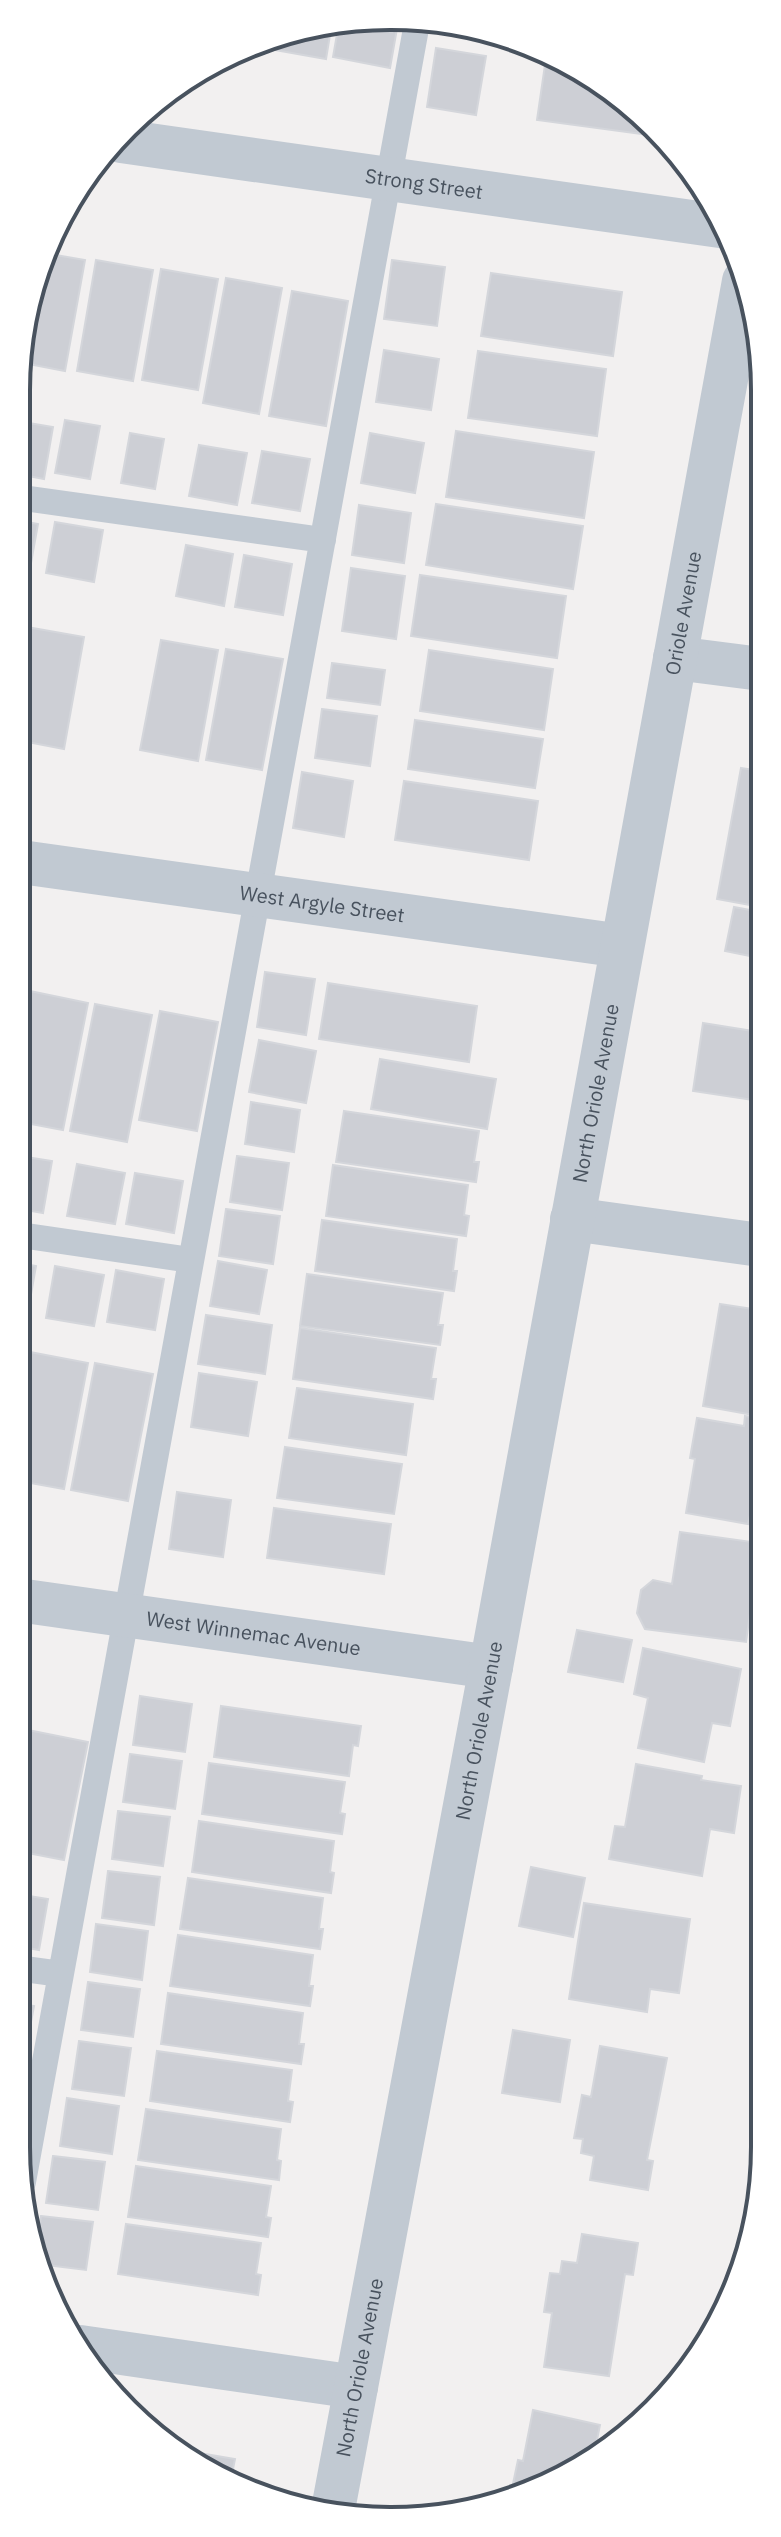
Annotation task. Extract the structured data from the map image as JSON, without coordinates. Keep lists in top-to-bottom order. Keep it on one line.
{"streets":{"street":["Strong Street","Oriole Avenue","West Argyle Street","North Oriole Avenue","West Winnemac Avenue"]},"crossings":[["Oriole Avenue","West Argyle Street"],["Oriole Avenue","North Oriole Avenue"],["West Argyle Street","North Oriole Avenue"],["North Oriole Avenue","West Winnemac Avenue"]]}
